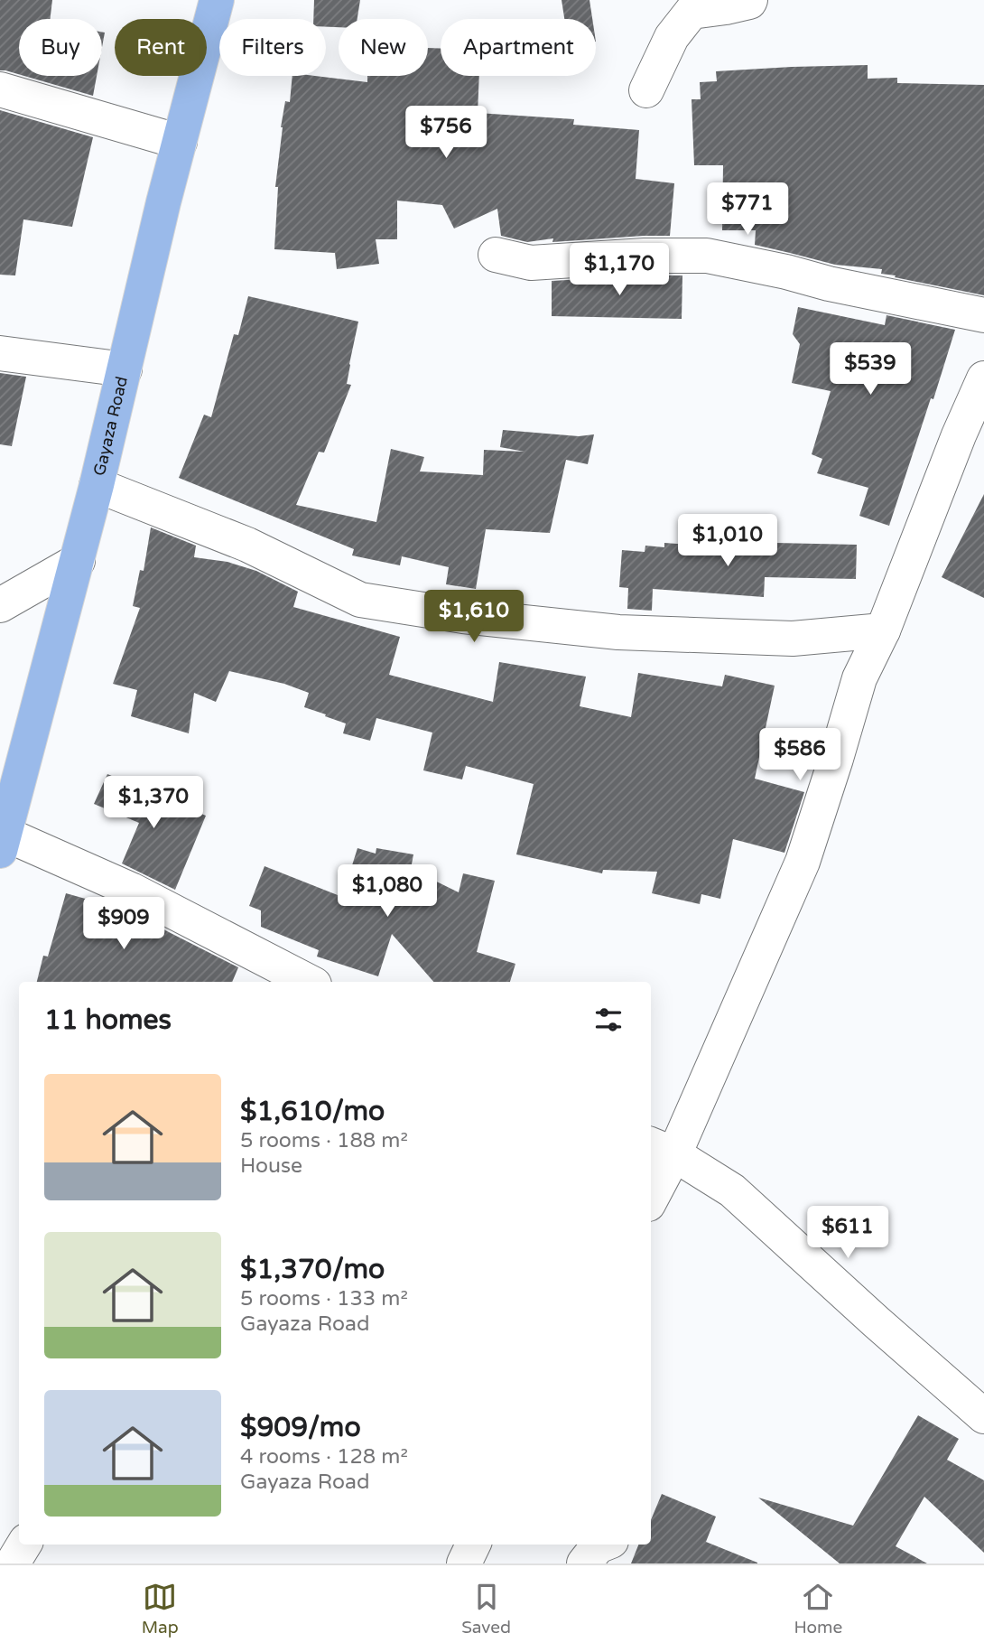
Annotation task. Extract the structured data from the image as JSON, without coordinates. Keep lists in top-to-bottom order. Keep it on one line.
{"streets":{"main road":["Gayaza Road"]},"page":{"chip":["Buy","Rent","Filters","New","Apartment"],"price":["$756","$771","$1,170","$539","$1,010","$1,610","$586","$1,370","$1,080","$909","$611"],"heading":"11 homes","list":[{"name":"$1,610/mo","note":"5 rooms · 188 m² · House"},{"name":"$1,370/mo","note":"5 rooms · 133 m² · Gayaza Road"},{"name":"$909/mo","note":"4 rooms · 128 m² · Gayaza Road"}],"tabs":["Map","Saved","Home"]}}
